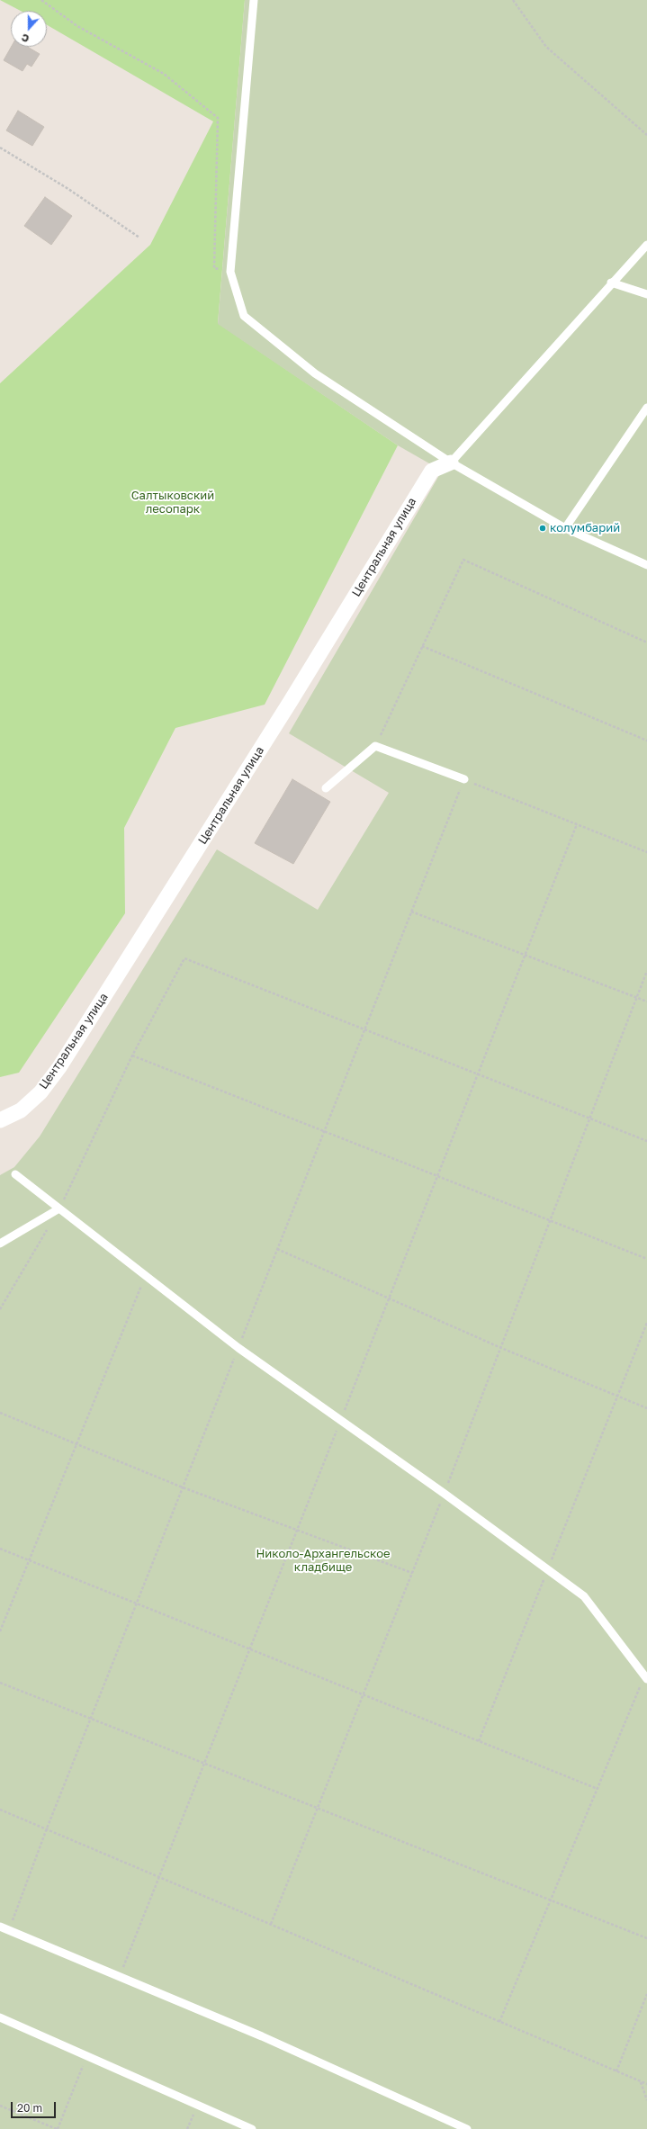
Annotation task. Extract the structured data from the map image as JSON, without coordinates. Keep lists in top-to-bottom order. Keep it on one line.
{"streets":{"street":["Центральная улица"]},"parks":["Салтыковский лесопарк","Николо-Архангельское кладбище"],"places":["колумбарий"],"scale_bar":"20 m","north":"bottom"}
